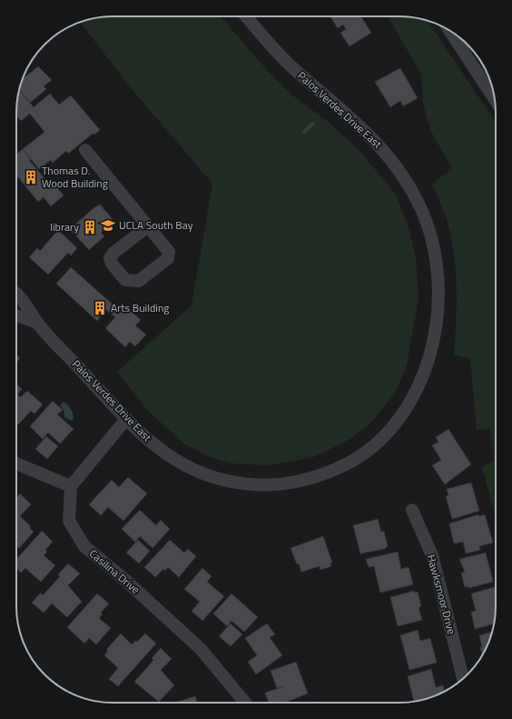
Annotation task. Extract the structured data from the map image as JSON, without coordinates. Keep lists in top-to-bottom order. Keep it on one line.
{"streets":{"street":["Palos Verdes Drive East","Casilina Drive","Hawksmoor Drive"]},"places":{"building":["Thomas D. Wood Building","library","Arts Building"],"school or university":["UCLA South Bay"]}}
